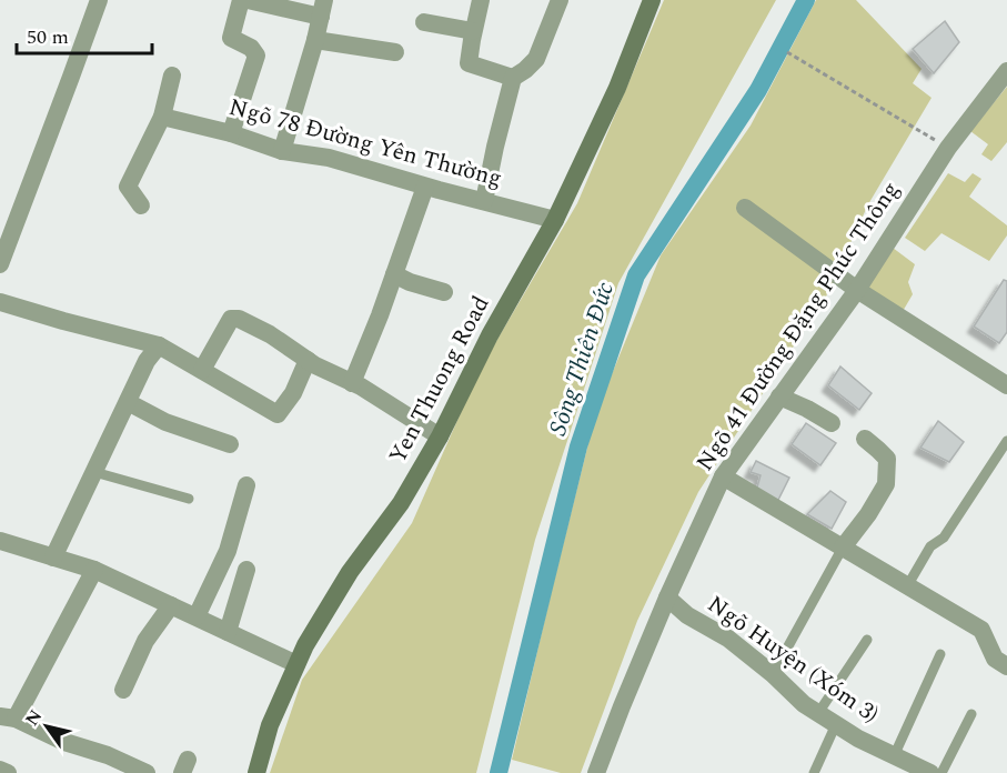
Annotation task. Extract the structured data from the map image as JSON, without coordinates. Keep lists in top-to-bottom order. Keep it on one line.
{"streets":{"main road":["Yen Thuong Road"],"street":["Ngõ 78 Đường Yên Thường","Ngõ 41 Đường Đặng Phúc Thông","Ngõ Huyện (Xóm 3)"]},"crossings":[["Ngõ 78 Đường Yên Thường","Yen Thuong Road"],["Ngõ 41 Đường Đặng Phúc Thông","Ngõ Huyện (Xóm 3)"]],"water":["Sông Thiên Đức"],"scale_bar":"50 m","north":"top left"}
